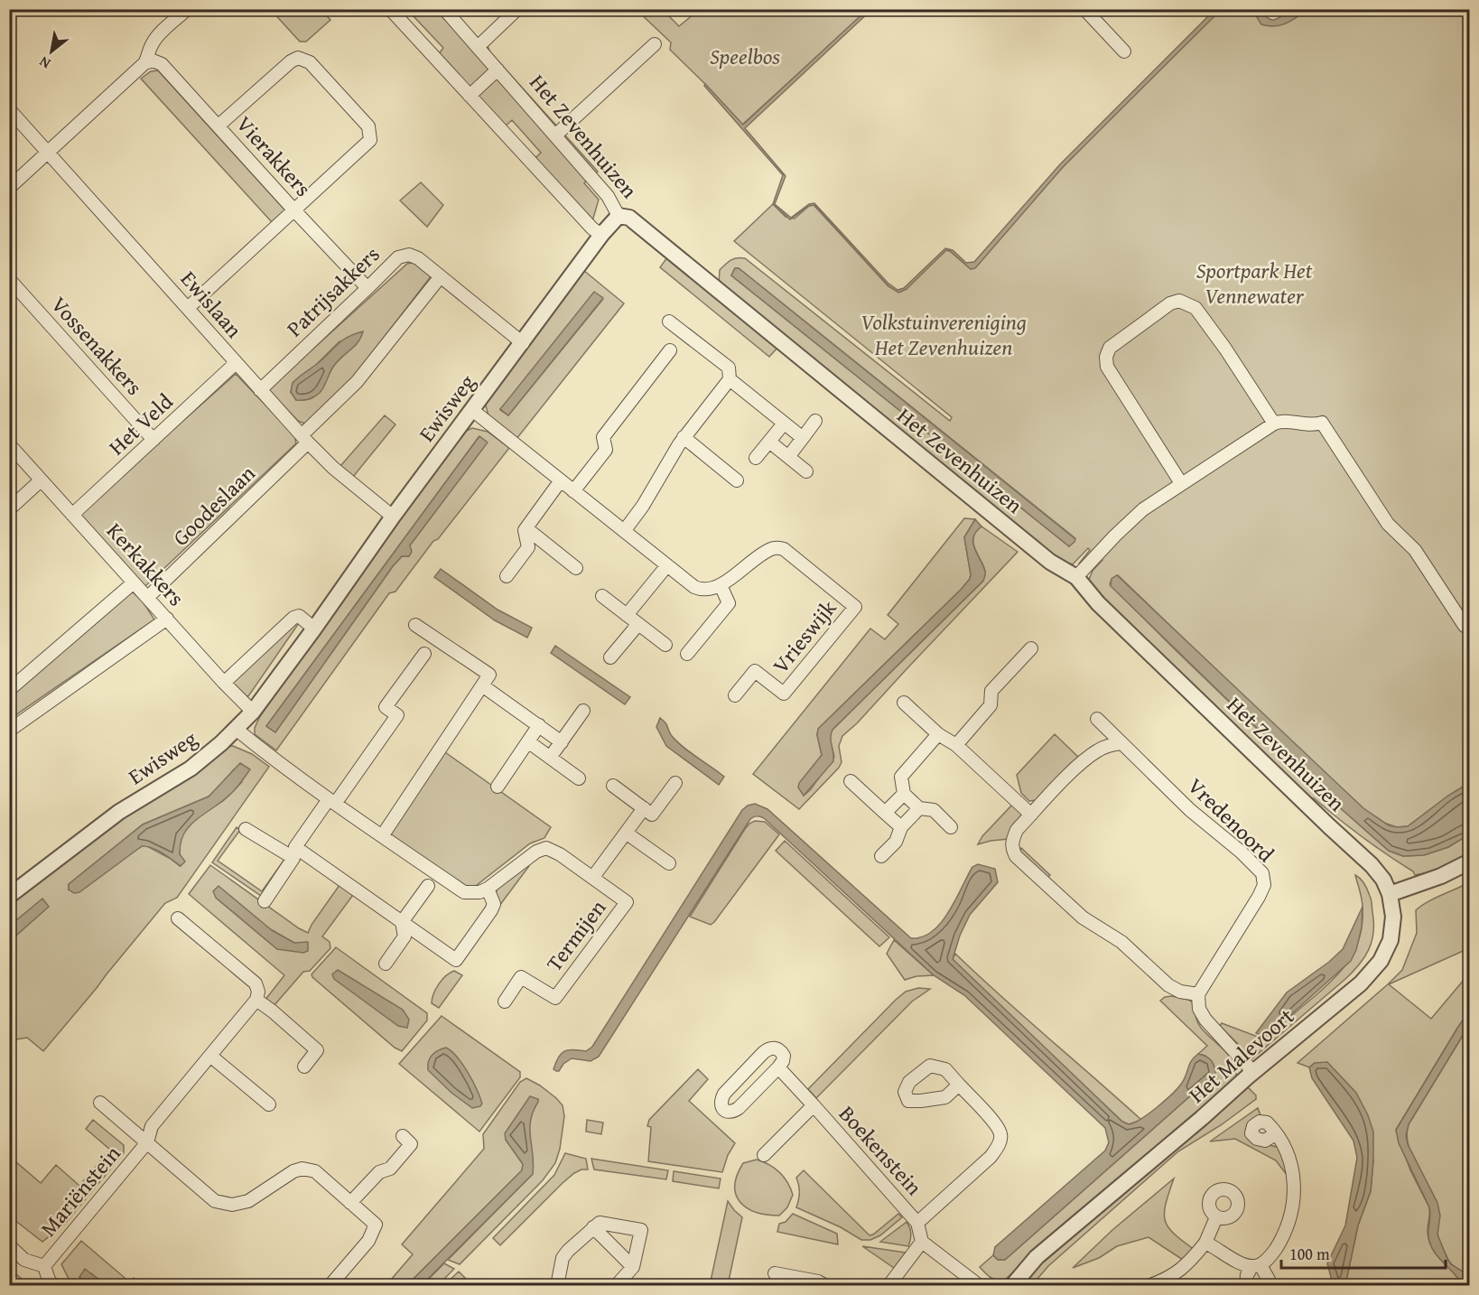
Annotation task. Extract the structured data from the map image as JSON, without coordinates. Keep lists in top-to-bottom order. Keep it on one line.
{"streets":{"street":["Het Zevenhuizen","Vierakkers","Patrijsakkers","Ewislaan","Vossenakkers","Ewisweg","Het Veld","Goodeslaan","Kerkakkers","Vrieswijk","Vredenoord","Termijen","Het Malevoort","Boekenstein","Mariënstein"]},"crossings":[["Het Zevenhuizen","Ewisweg"],["Het Zevenhuizen","Het Malevoort"],["Vierakkers","Patrijsakkers"],["Patrijsakkers","Ewislaan"],["Patrijsakkers","Ewisweg"],["Ewislaan","Ewisweg"],["Ewislaan","Het Veld"],["Ewislaan","Goodeslaan"],["Vossenakkers","Het Veld"],["Ewisweg","Kerkakkers"],["Het Veld","Kerkakkers"],["Goodeslaan","Kerkakkers"]],"parks":["Speelbos","Sportpark Het Vennewater","Volkstuinvereniging Het Zevenhuizen"],"scale_bar":"100 m","north":"bottom left"}
